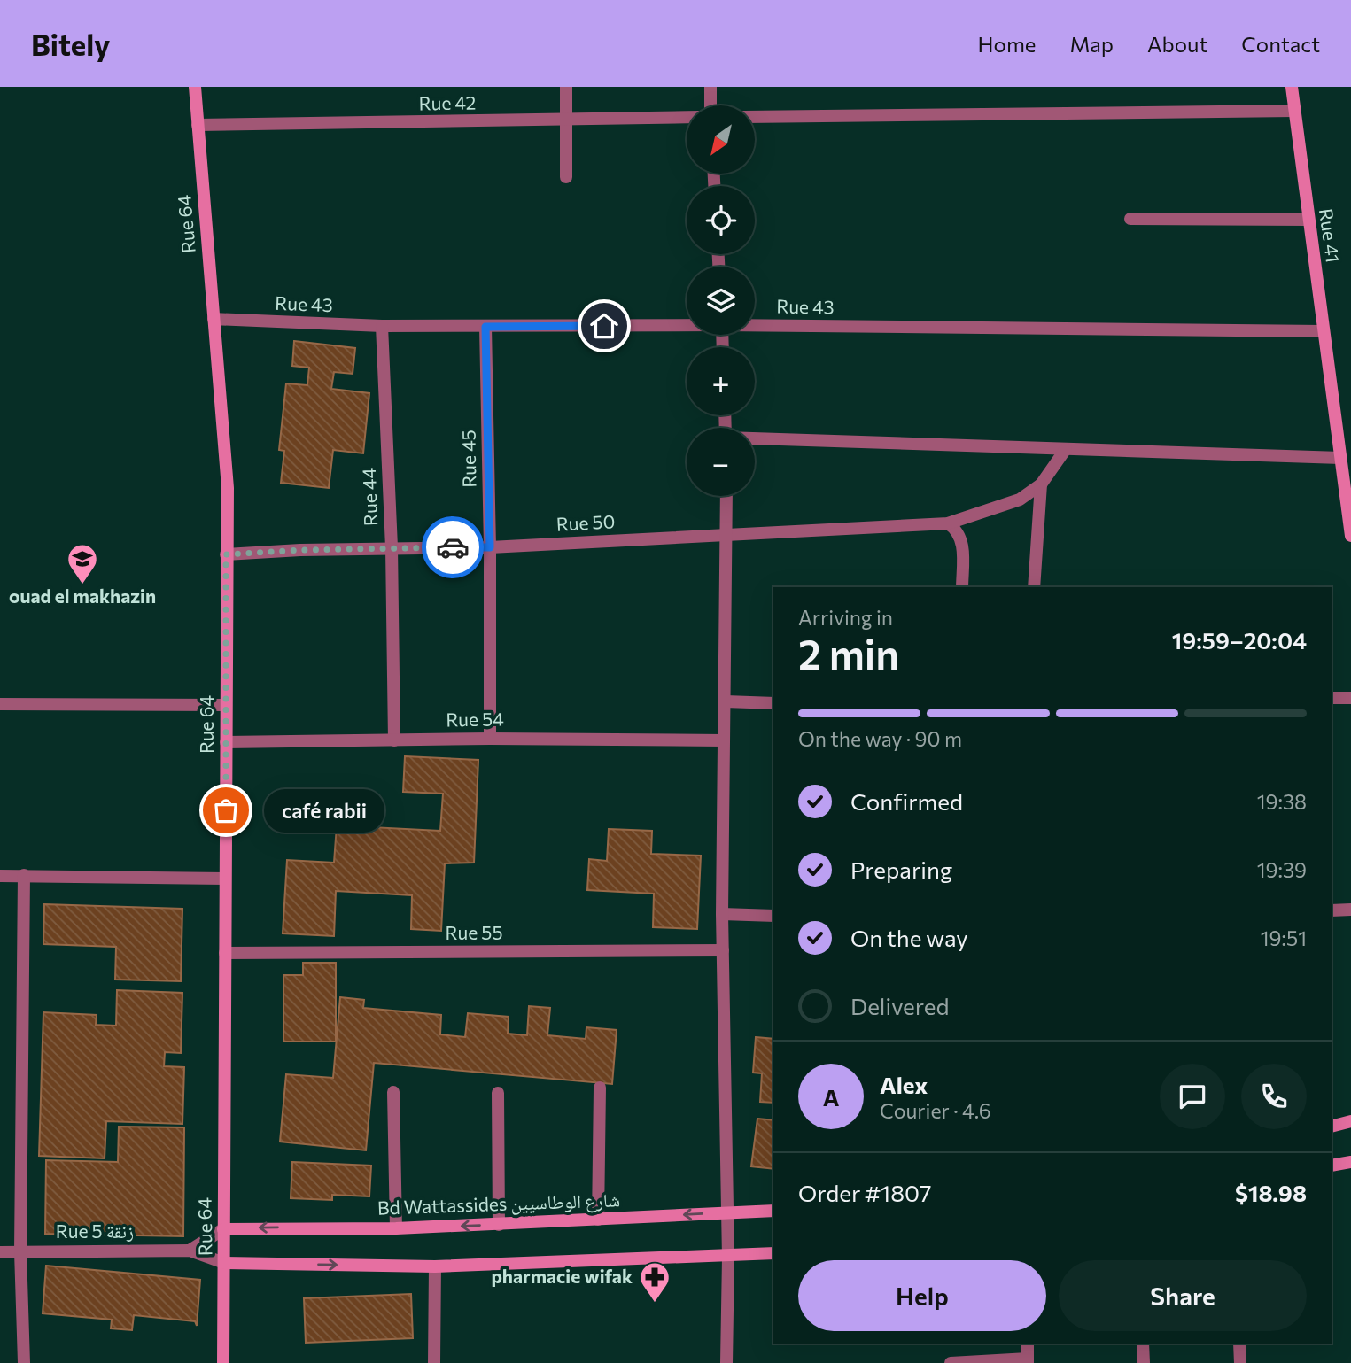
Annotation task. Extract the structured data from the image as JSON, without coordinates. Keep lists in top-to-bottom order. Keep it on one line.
{"streets":{"street":["Rue 42","Rue 64","Rue 41","Rue 43","Rue 45","Rue 44","Rue 50","Rue 54","Rue 55","Bd Wattassides شارع الوطاسيين","Rue 5 زنقة"]},"crossings":[["Rue 42","Rue 64"],["Rue 64","Rue 43"],["Rue 64","Rue 50"],["Rue 64","Rue 54"],["Rue 64","Rue 55"],["Rue 64","Bd Wattassides شارع الوطاسيين"],["Rue 64","Rue 5 زنقة"],["Rue 41","Rue 43"],["Rue 43","Rue 45"],["Rue 43","Rue 44"],["Rue 45","Rue 50"],["Rue 45","Rue 54"],["Rue 44","Rue 50"],["Rue 44","Rue 54"]],"places":{"school or university":["ouad el makhazin"],"other":["café rabii"],"pharmacy":["pharmacie wifak"]},"north":"bottom left","page":{"header":"Bitely","nav":["Home","Map","About","Contact"],"map_buttons":["+","−"],"heading":["2 min","Arriving in","19:59–20:04"],"panel":["Alex","Courier · 4.6","Order #1807","$18.98"],"bar":"On the way · 90 m","list":[["Confirmed","19:38"],["Preparing","19:39"],["On the way","19:51"],"Delivered"],"bubble":"café rabii","round":"A","buttons":["Help","Share"]}}
